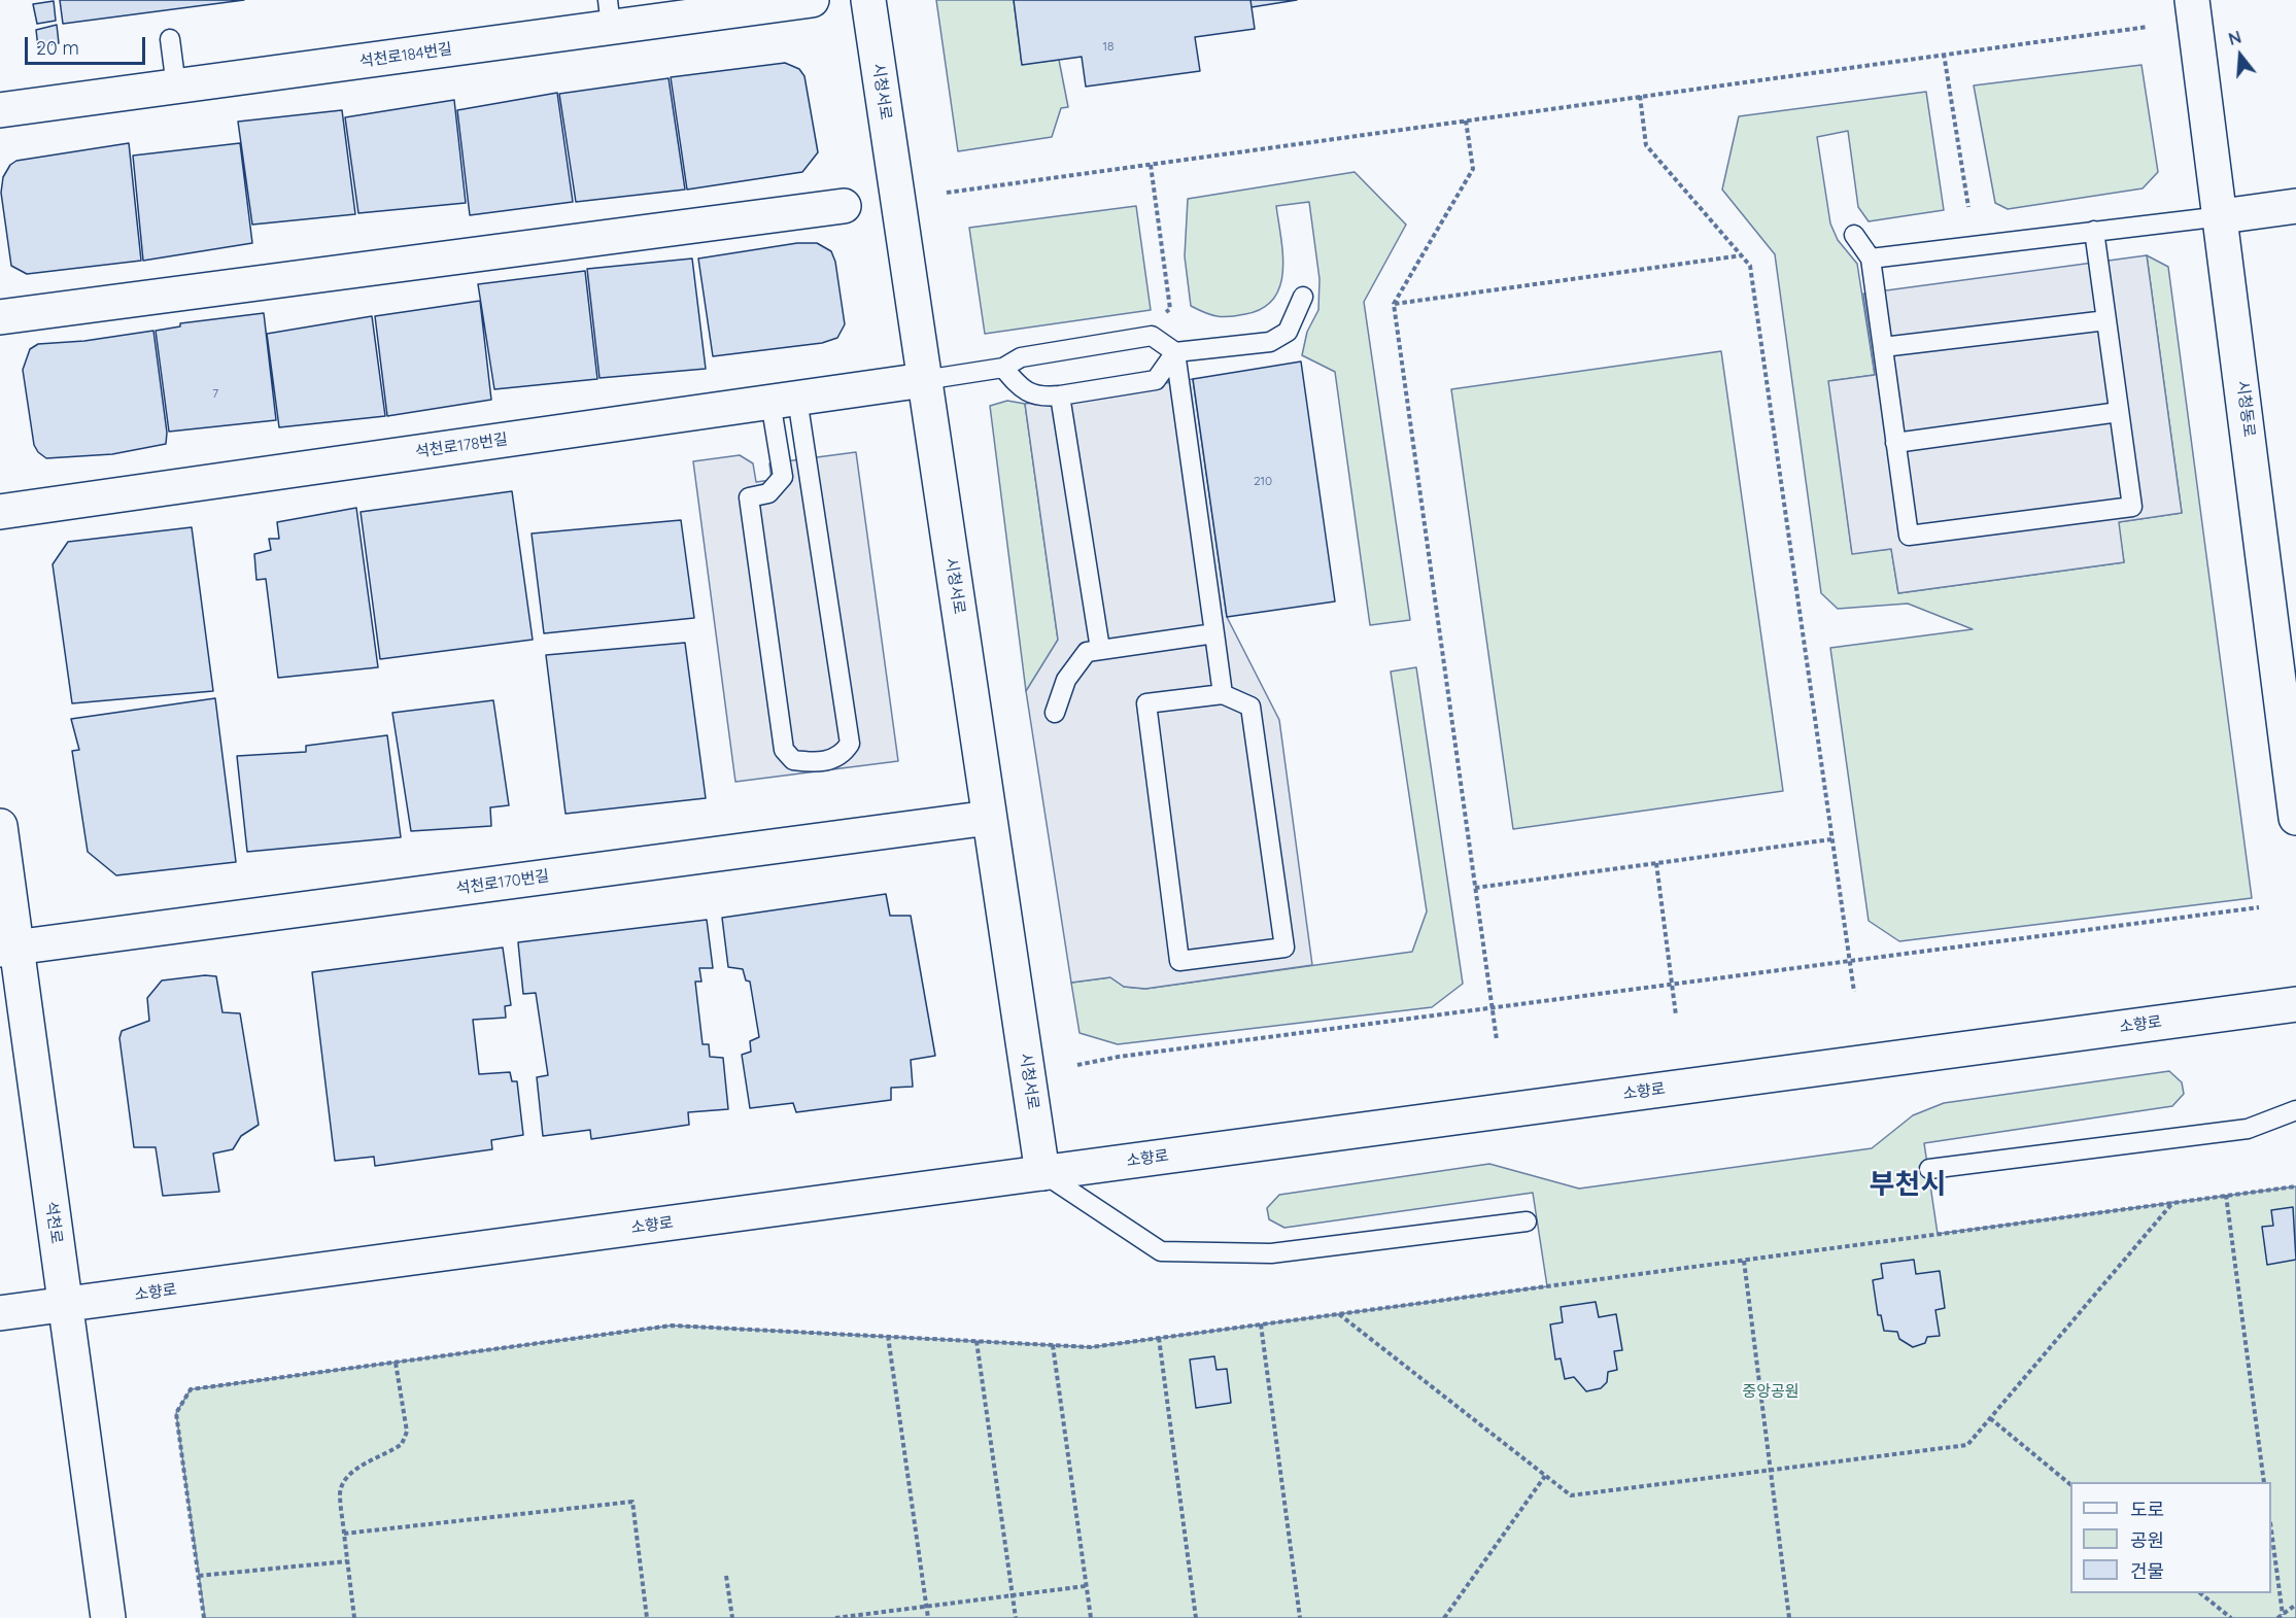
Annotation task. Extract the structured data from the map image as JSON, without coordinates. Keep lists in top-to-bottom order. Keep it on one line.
{"streets":{"street":["석천로184번길","시청서로","시청동로","석천로178번길","석천로170번길","소향로","석천로"]},"crossings":[["시청서로","석천로178번길"],["시청서로","석천로170번길"],["시청서로","소향로"],["석천로170번길","석천로"],["소향로","석천로"]],"districts":["부천시"],"parks":["중앙공원"],"house_numbers":["18","7","210"],"legend":["도로","공원","건물"],"scale_bar":"20 m","north":"top"}
